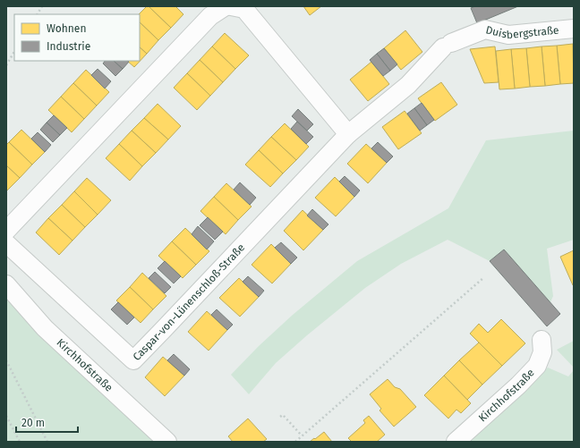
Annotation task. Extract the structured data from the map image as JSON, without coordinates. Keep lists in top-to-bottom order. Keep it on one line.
{"streets":{"street":["Duisbergstraße","Caspar-von-Lünenschloß-Straße","Kirchhofstraße"]},"crossings":[["Duisbergstraße","Caspar-von-Lünenschloß-Straße"]],"legend":["Wohnen","Industrie"],"scale_bar":"20 m"}
